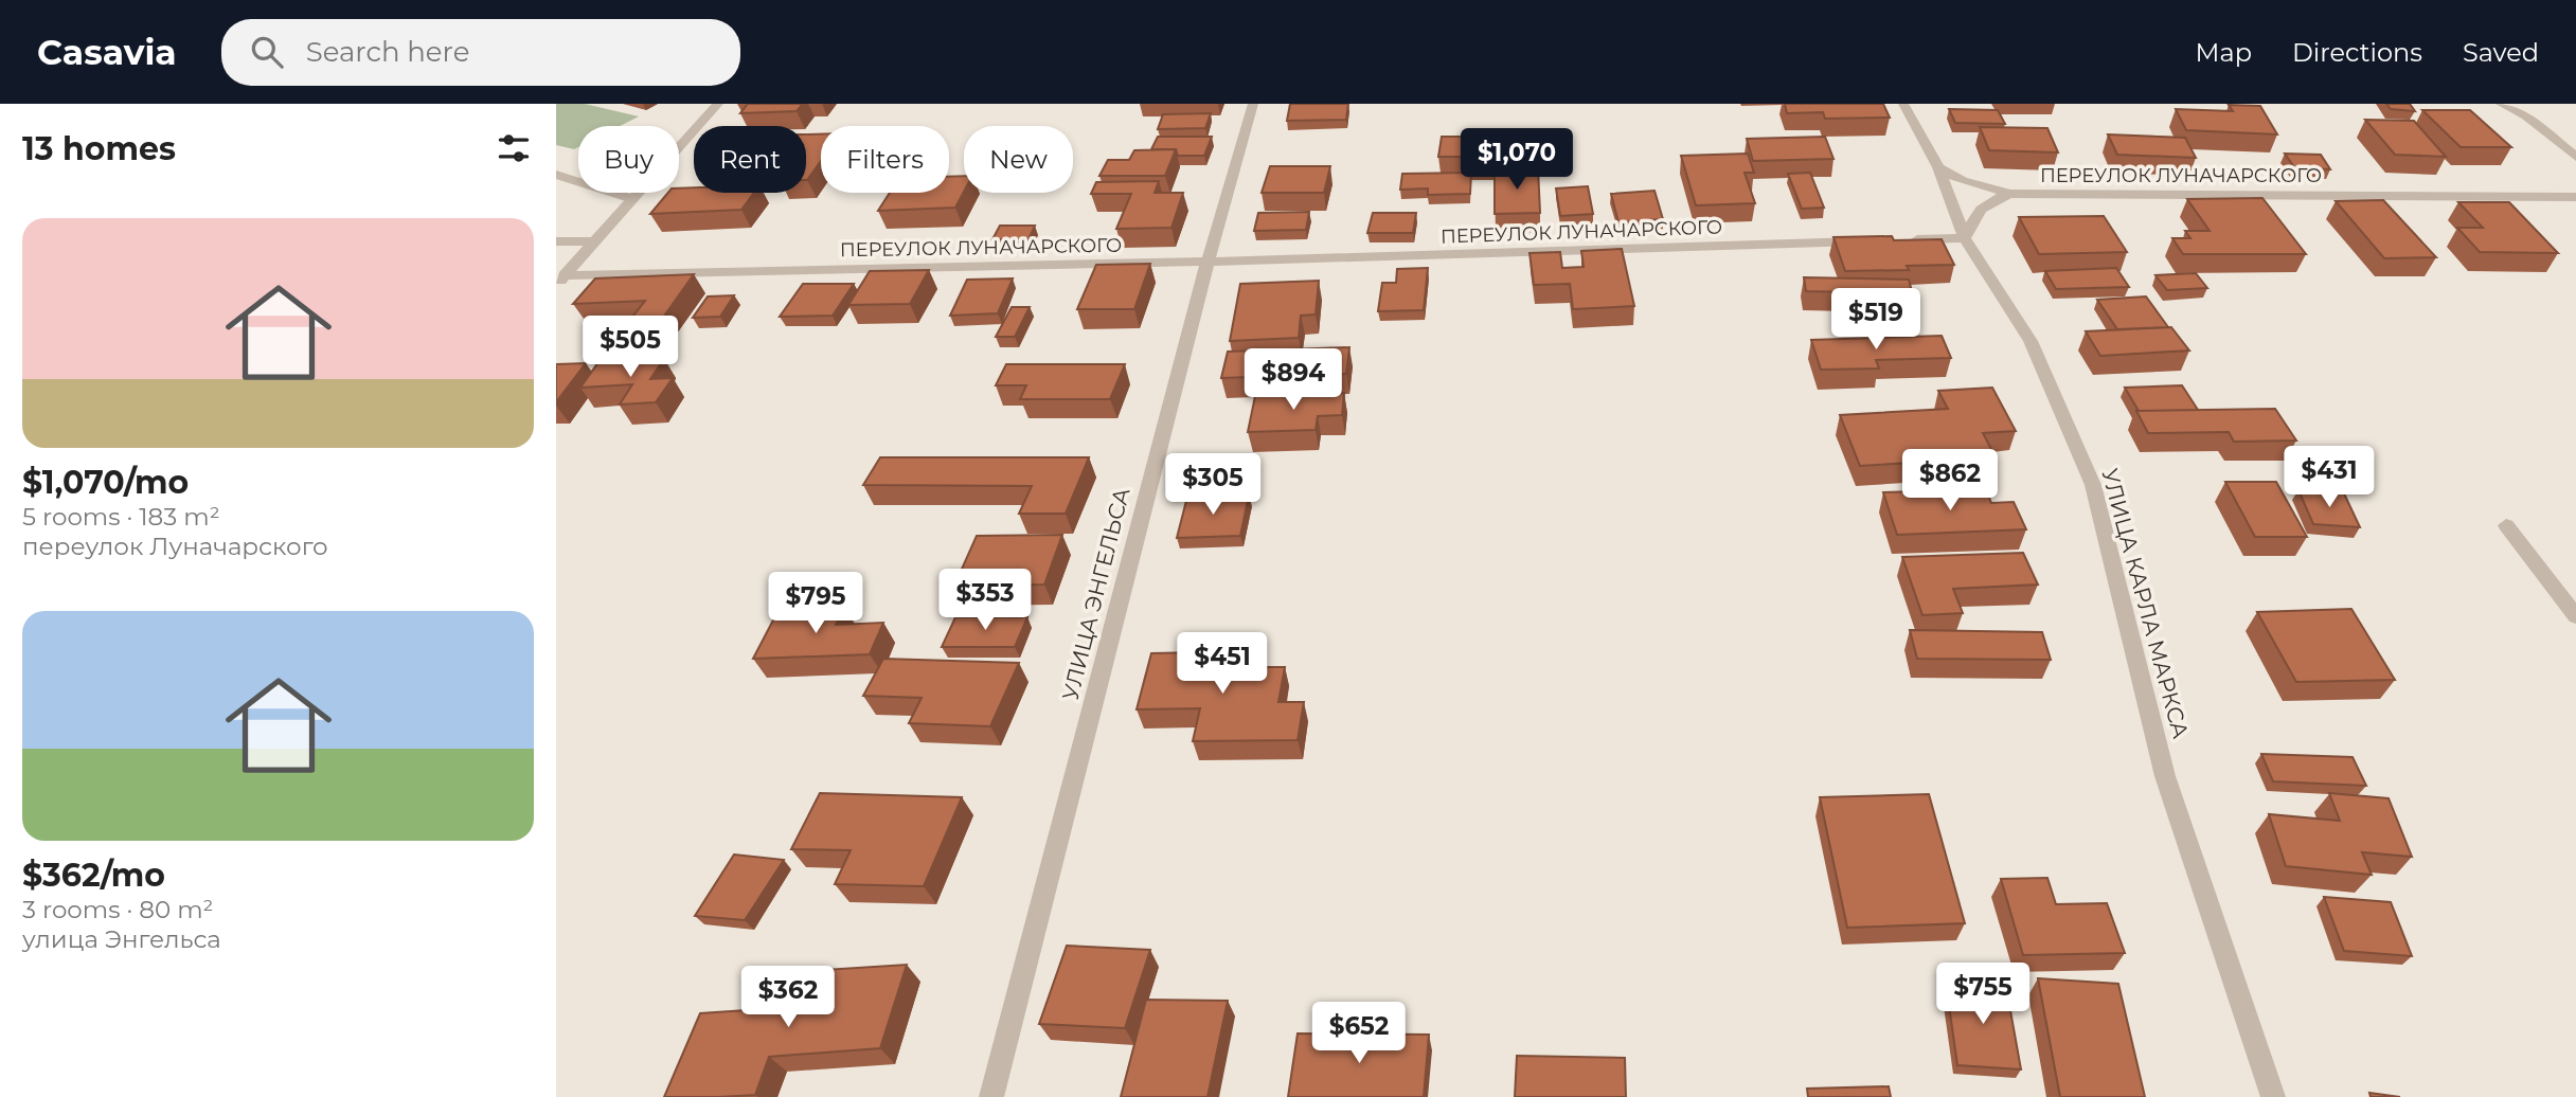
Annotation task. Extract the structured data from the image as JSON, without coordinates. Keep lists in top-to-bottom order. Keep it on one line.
{"streets":{"street":["ПЕРЕУЛОК ЛУНАЧАРСКОГО","УЛИЦА ЭНГЕЛЬСА","УЛИЦА КАРЛА МАРКСА"]},"crossings":[["ПЕРЕУЛОК ЛУНАЧАРСКОГО","УЛИЦА ЭНГЕЛЬСА"],["ПЕРЕУЛОК ЛУНАЧАРСКОГО","УЛИЦА КАРЛА МАРКСА"]],"page":{"header":"Casavia","search":"Search here","nav":["Map","Directions","Saved"],"heading":"13 homes","chip":["Buy","Rent","Filters","New"],"price":["$1,070","$519","$505","$894","$431","$862","$305","$353","$795","$451","$755","$362","$652"],"list":[{"name":"$1,070/mo","note":"5 rooms · 183 m² · переулок Луначарского"},{"name":"$362/mo","note":"3 rooms · 80 m² · улица Энгельса"}]}}
